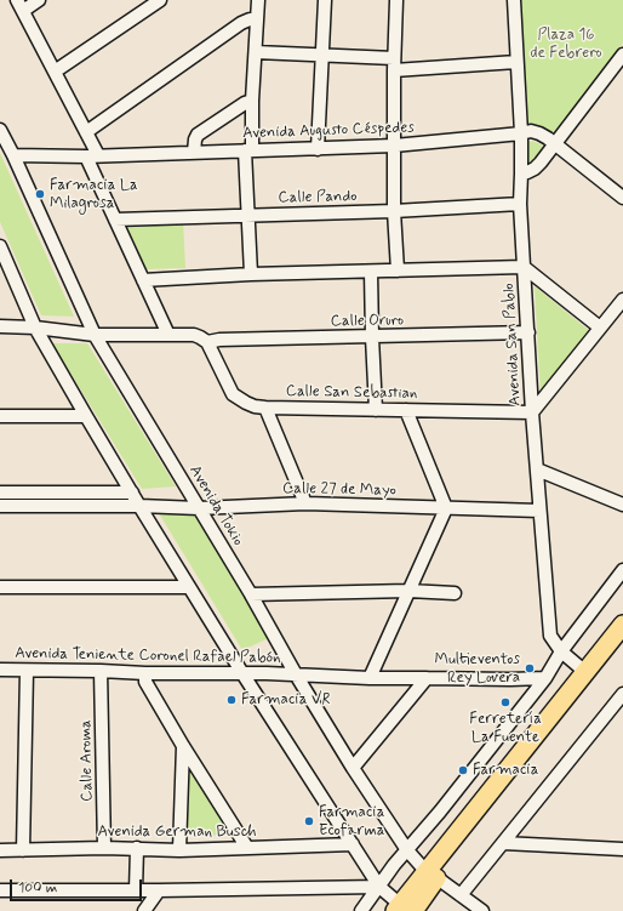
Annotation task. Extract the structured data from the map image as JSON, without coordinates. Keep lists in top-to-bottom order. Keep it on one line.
{"streets":{"street":["Avenida Augusto Céspedes","Calle Pando","Calle Oruro","Avenida San Pablo","Calle San Sebastian","Calle 27 de Mayo","Avenida Tokio","Avenida Teniente Coronel Rafael Pabón","Calle Aroma","Avenida German Busch"]},"crossings":[["Avenida Augusto Céspedes","Avenida San Pablo"],["Avenida Augusto Céspedes","Avenida Tokio"],["Calle Pando","Avenida San Pablo"],["Calle Oruro","Avenida San Pablo"],["Calle Oruro","Calle San Sebastian"],["Avenida San Pablo","Calle San Sebastian"],["Avenida San Pablo","Calle 27 de Mayo"],["Calle 27 de Mayo","Avenida Tokio"],["Avenida Tokio","Avenida Teniente Coronel Rafael Pabón"],["Avenida Teniente Coronel Rafael Pabón","Calle Aroma"],["Calle Aroma","Avenida German Busch"]],"parks":["Plaza 16 de Febrero"],"places":["Farmacia La Milagrosa","Multieventos Rey Lovera","Farmacia VR","Ferretería La Fuente","Farmacia","Farmacia Ecofarma"],"scale_bar":"100 m"}
